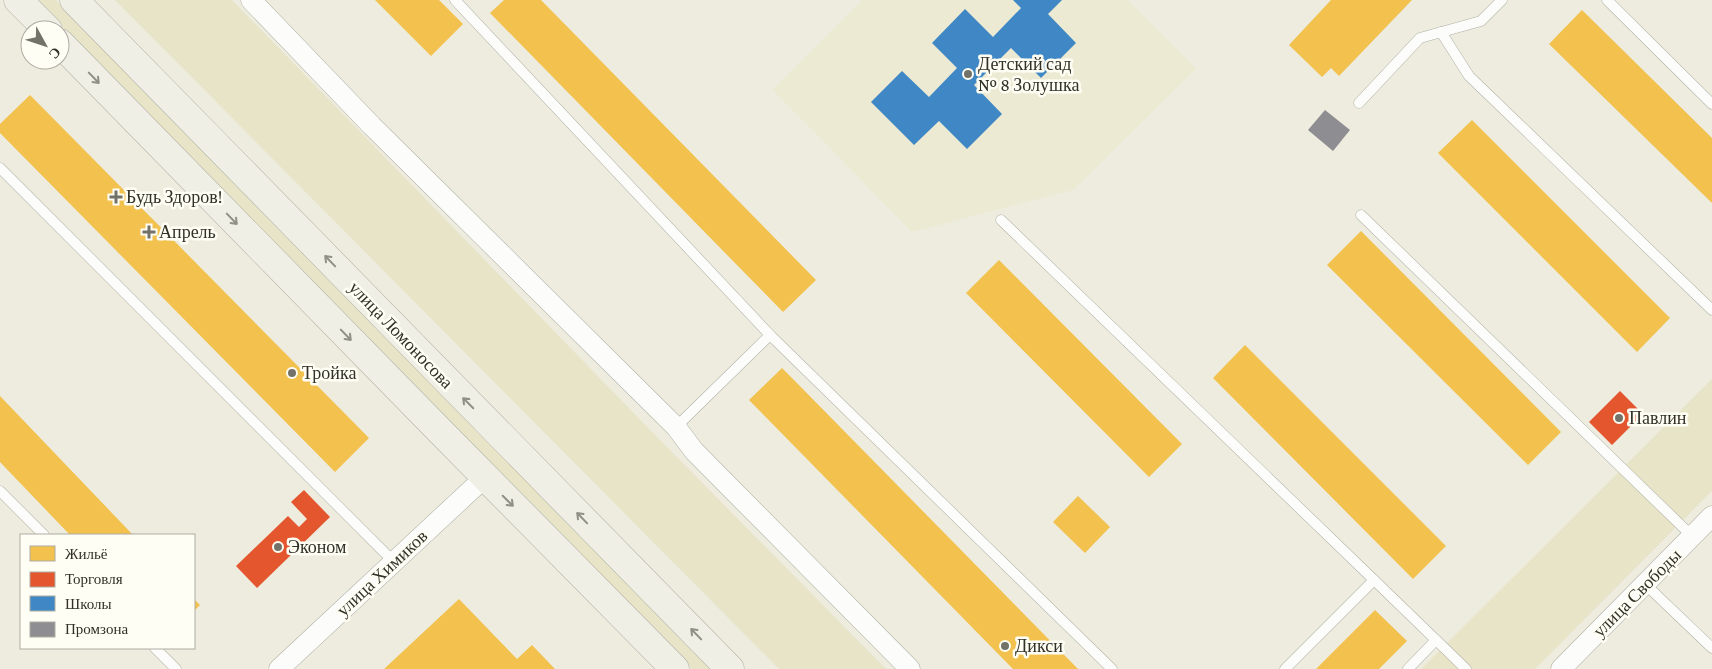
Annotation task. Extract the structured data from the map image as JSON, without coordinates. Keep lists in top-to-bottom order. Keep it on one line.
{"streets":{"main road":["улица Ломоносова"],"street":["улица Химиков","улица Свободы"]},"places":{"other":["Детский сад № 8 Золушка","Тройка","Павлин","Эконом","Дикси"],"health":["Будь Здоров!","Апрель"]},"legend":["Жильё","Торговля","Школы","Промзона"],"north":"bottom right"}
